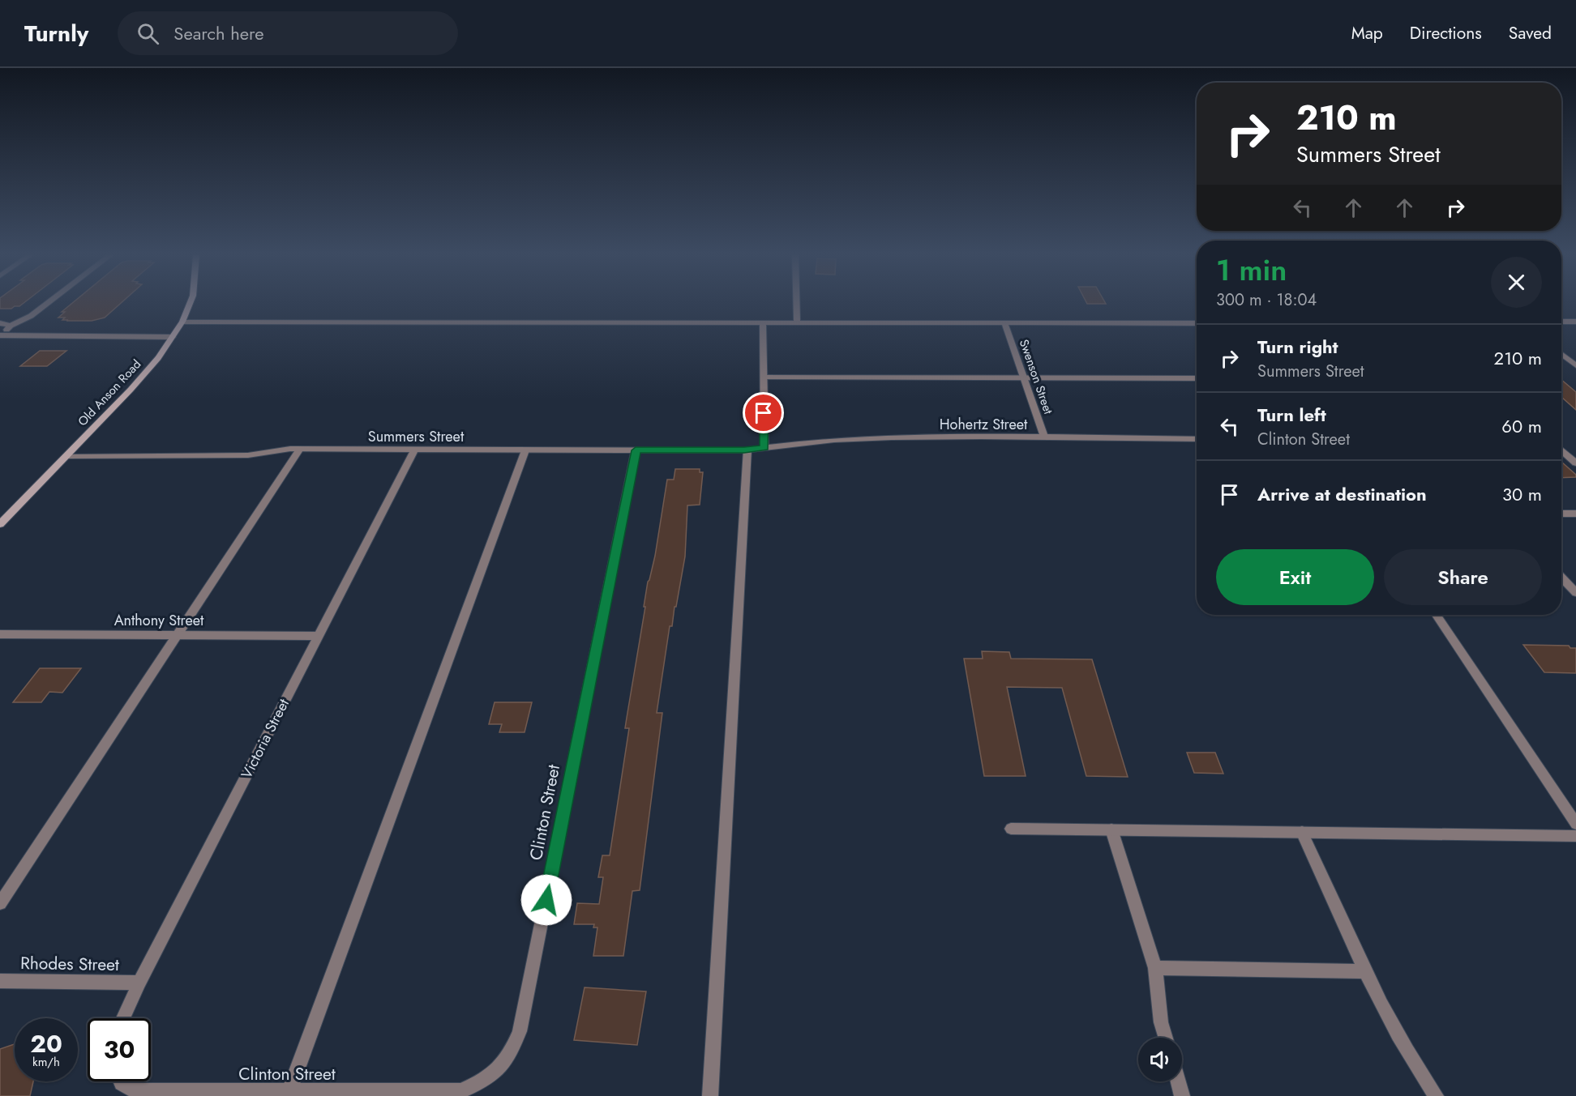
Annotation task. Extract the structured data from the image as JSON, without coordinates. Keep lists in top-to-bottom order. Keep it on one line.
{"streets":{"main road":["Old Anson Road"],"street":["Swenson Street","Hohertz Street","Summers Street","Anthony Street","Victoria Street","Clinton Street","Rhodes Street"]},"crossings":[["Swenson Street","Hohertz Street"],["Old Anson Road","Summers Street"],["Hohertz Street","Summers Street"],["Summers Street","Victoria Street"],["Summers Street","Clinton Street"],["Anthony Street","Victoria Street"],["Victoria Street","Rhodes Street"]],"page":{"header":"Turnly","search":"Search here","nav":["Map","Directions","Saved"],"turn":["210 m","Summers Street"],"heading":["1 min","300 m · 18:04"],"list":[{"name":"Turn right","note":"Summers Street","value":"210 m"},{"name":"Turn left","note":"Clinton Street","value":"60 m"},{"name":"Arrive at destination","value":"30 m"}],"buttons":["Exit","Share"],"speed":"20 km/h","limit":"30"}}
